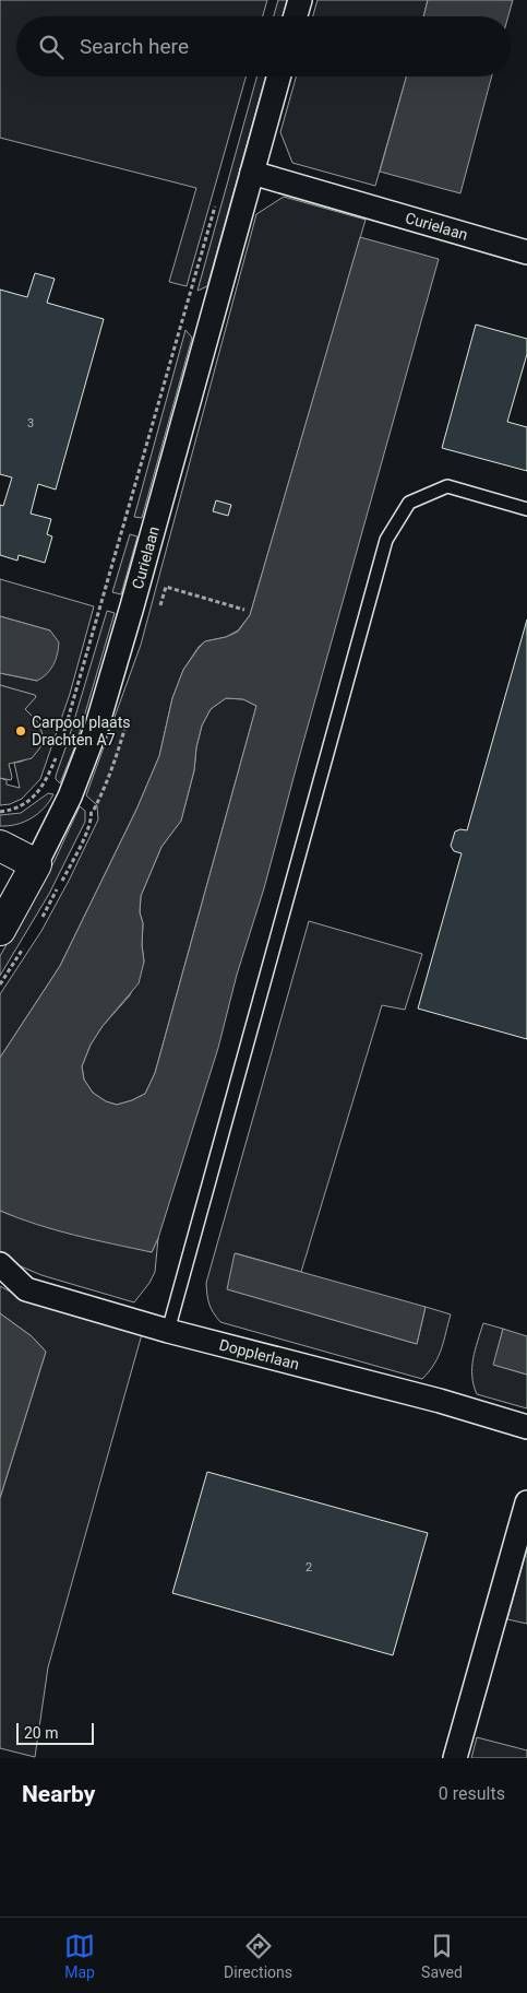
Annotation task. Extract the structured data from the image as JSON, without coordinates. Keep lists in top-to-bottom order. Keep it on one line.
{"streets":{"main road":["Curielaan"],"street":["Dopplerlaan"]},"places":["Carpool plaats Drachten A7"],"house_numbers":["3","2"],"scale_bar":"20 m","page":{"search":"Search here","scale":"20 m","heading":["Nearby","0 results"],"nav":["Map","Directions","Saved"]}}
